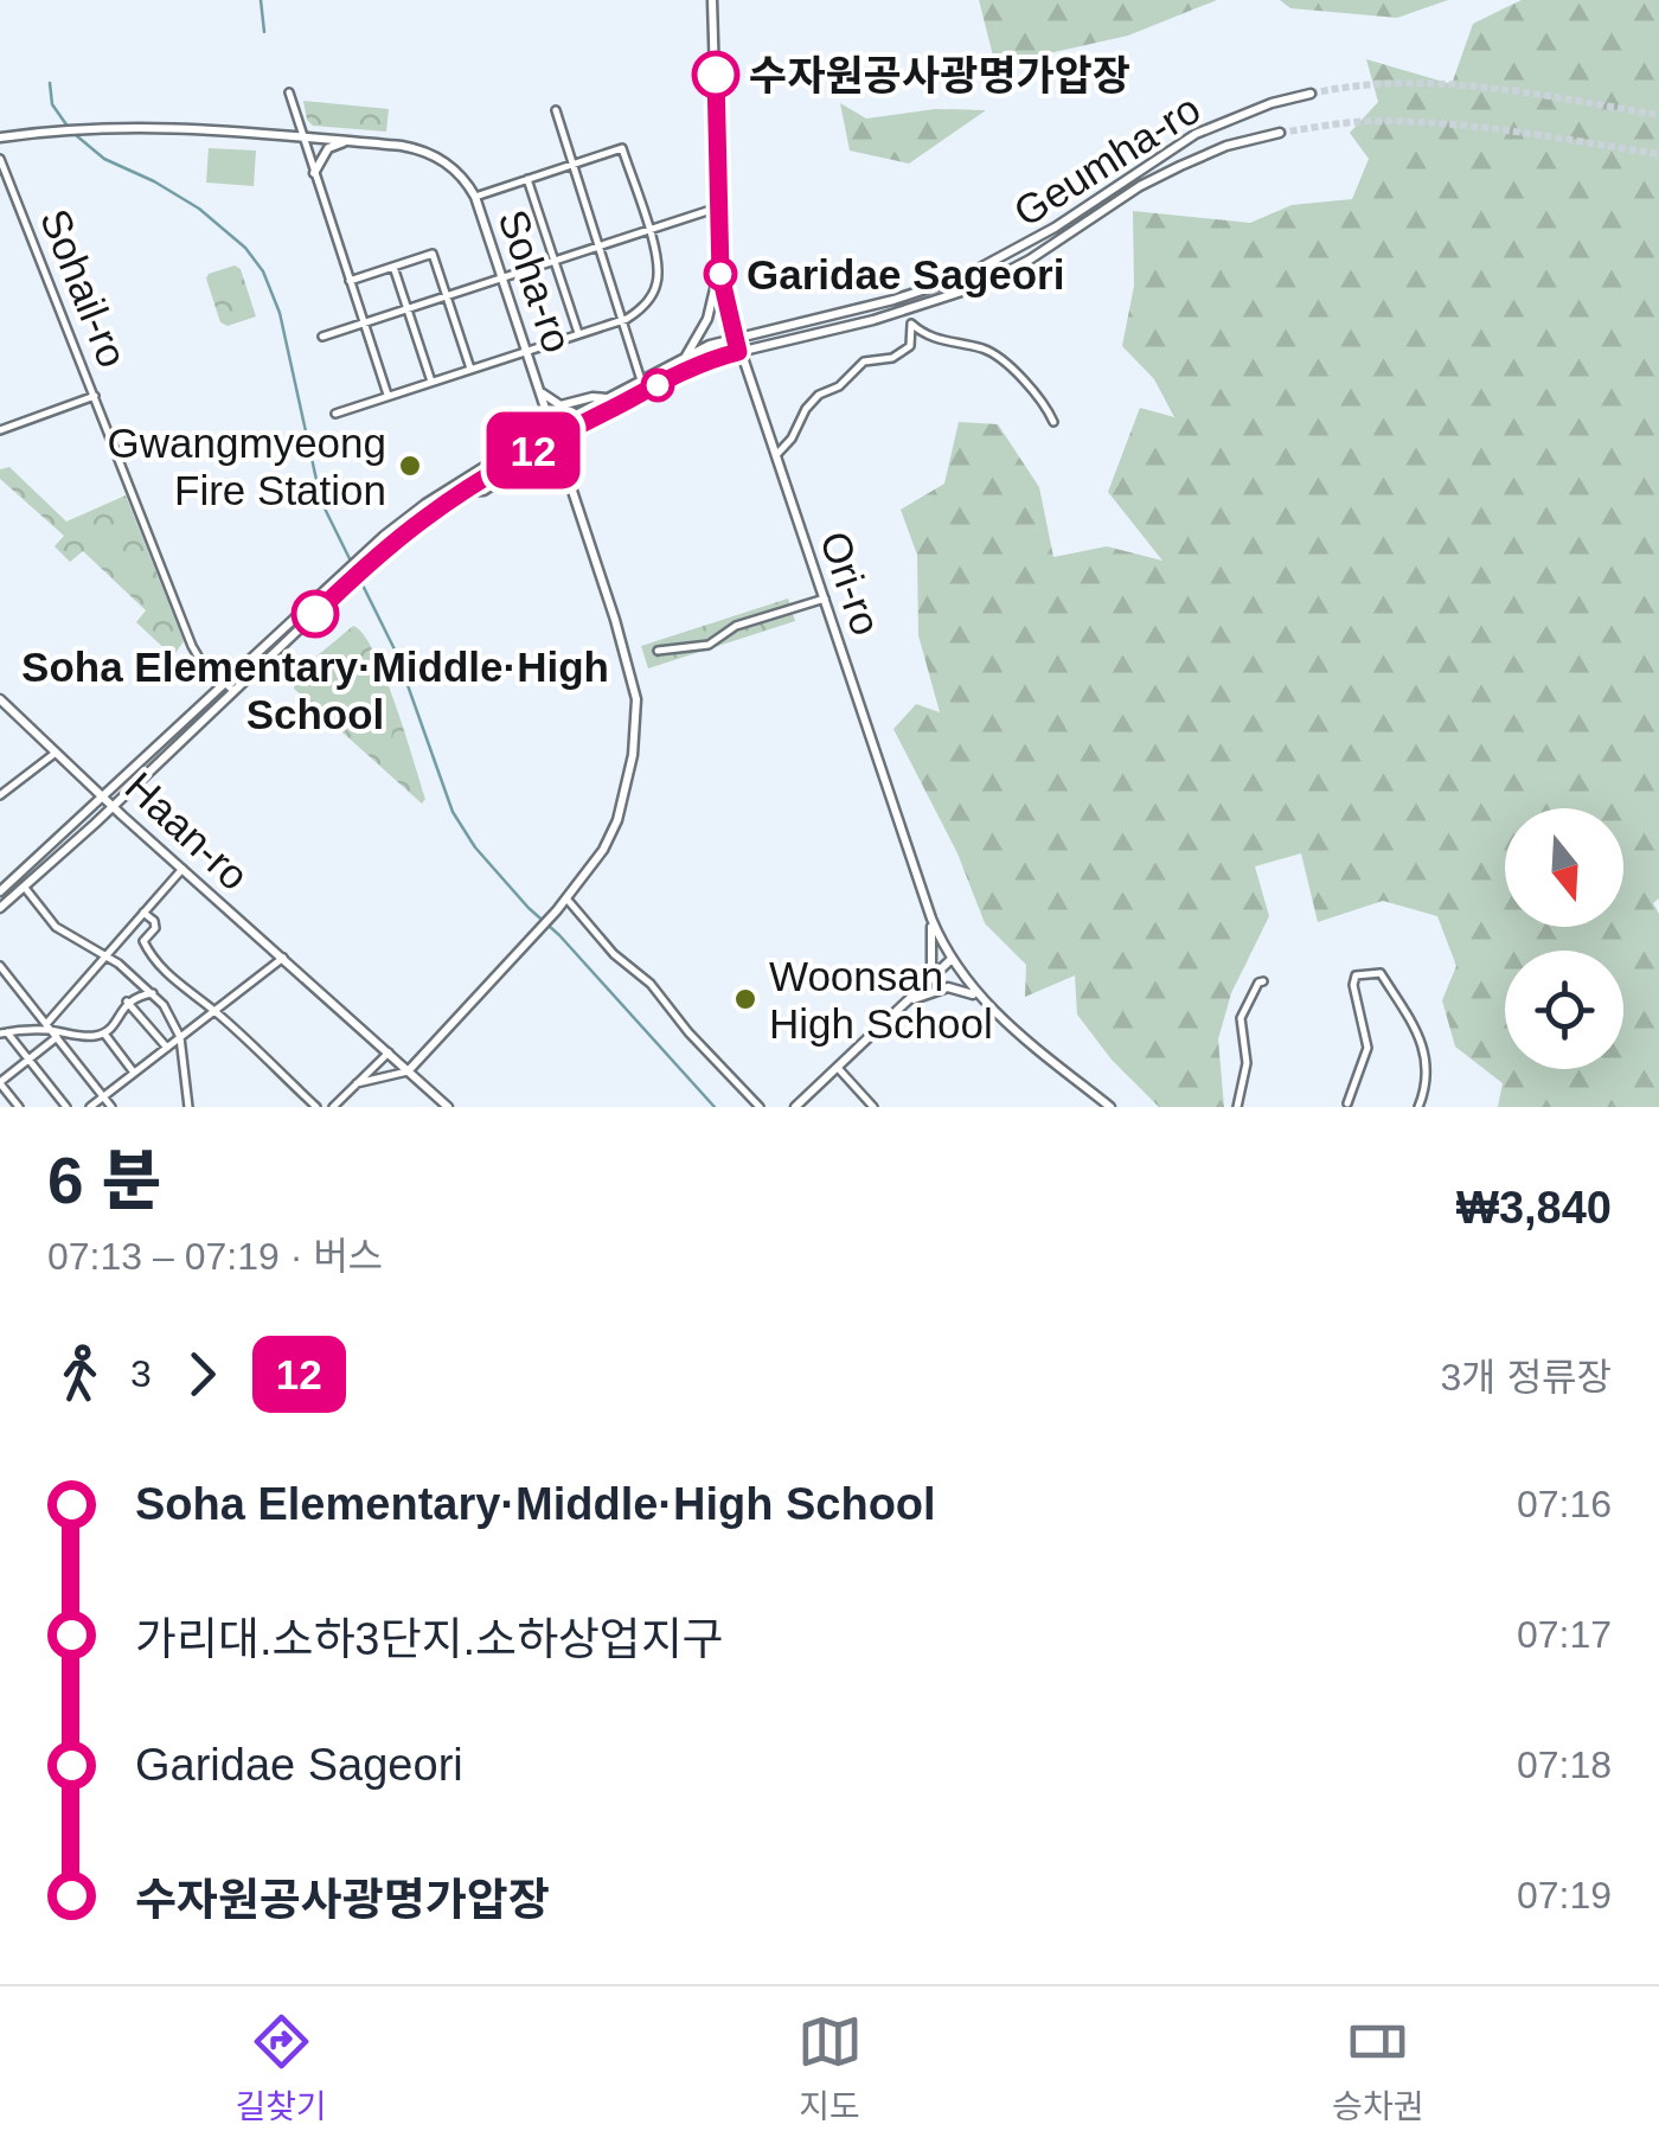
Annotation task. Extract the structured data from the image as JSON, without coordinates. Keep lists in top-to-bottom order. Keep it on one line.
{"streets":{"main road":["Geumha-ro","Soha-ro","Ori-ro","Haan-ro"],"street":["Sohail-ro"]},"crossings":[["Geumha-ro","Soha-ro"],["Geumha-ro","Sohail-ro"],["Geumha-ro","Ori-ro"],["Geumha-ro","Haan-ro"],["Soha-ro","Haan-ro"]],"places":["수자원공사광명가압장","Garidae Sageori","Gwangmyeong Fire Station","Soha Elementary·Middle·High School","Woonsan High School"],"lines":["bus line 12"],"north":"bottom","page":{"on_map":"12","heading":["6 분","07:13 – 07:19 · 버스","₩3,840"],"legs":["3","12","3개 정류장"],"list":[{"name":"Soha Elementary·Middle·High School","value":"07:16"},{"name":"가리대.소하3단지.소하상업지구","value":"07:17"},{"name":"Garidae Sageori","value":"07:18"},{"name":"수자원공사광명가압장","value":"07:19"}],"tabs":["길찾기","지도","승차권"]}}
